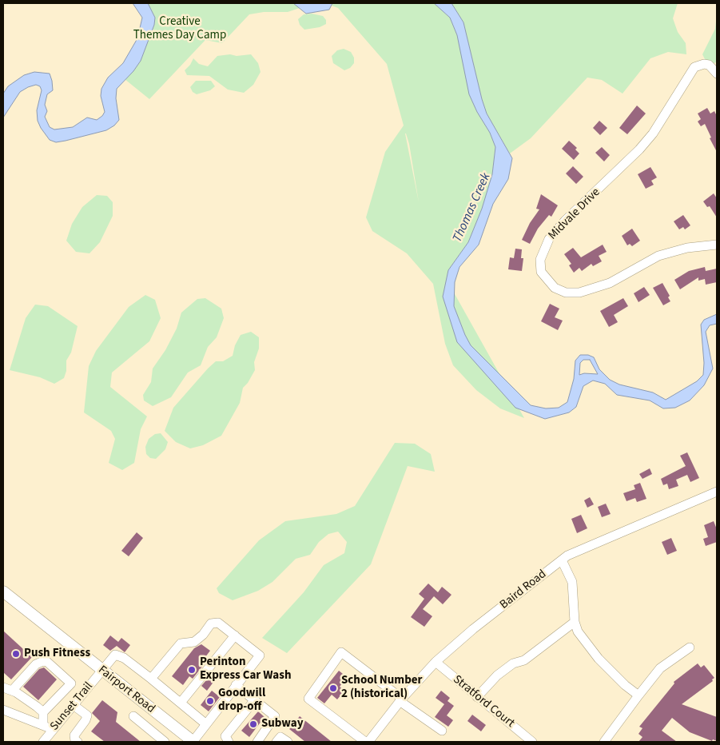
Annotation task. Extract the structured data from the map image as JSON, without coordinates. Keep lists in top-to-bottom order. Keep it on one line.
{"streets":{"main road":["Fairport Road"],"street":["Midvale Drive","Baird Road","Stratford Court","Sunset Trail"]},"crossings":[["Baird Road","Stratford Court"],["Fairport Road","Sunset Trail"]],"water":["Thomas Creek"],"parks":["Creative Themes Day Camp"],"places":["Push Fitness","Perinton Express Car Wash","School Number 2 (historical)","Goodwill drop-off","Subway"]}
